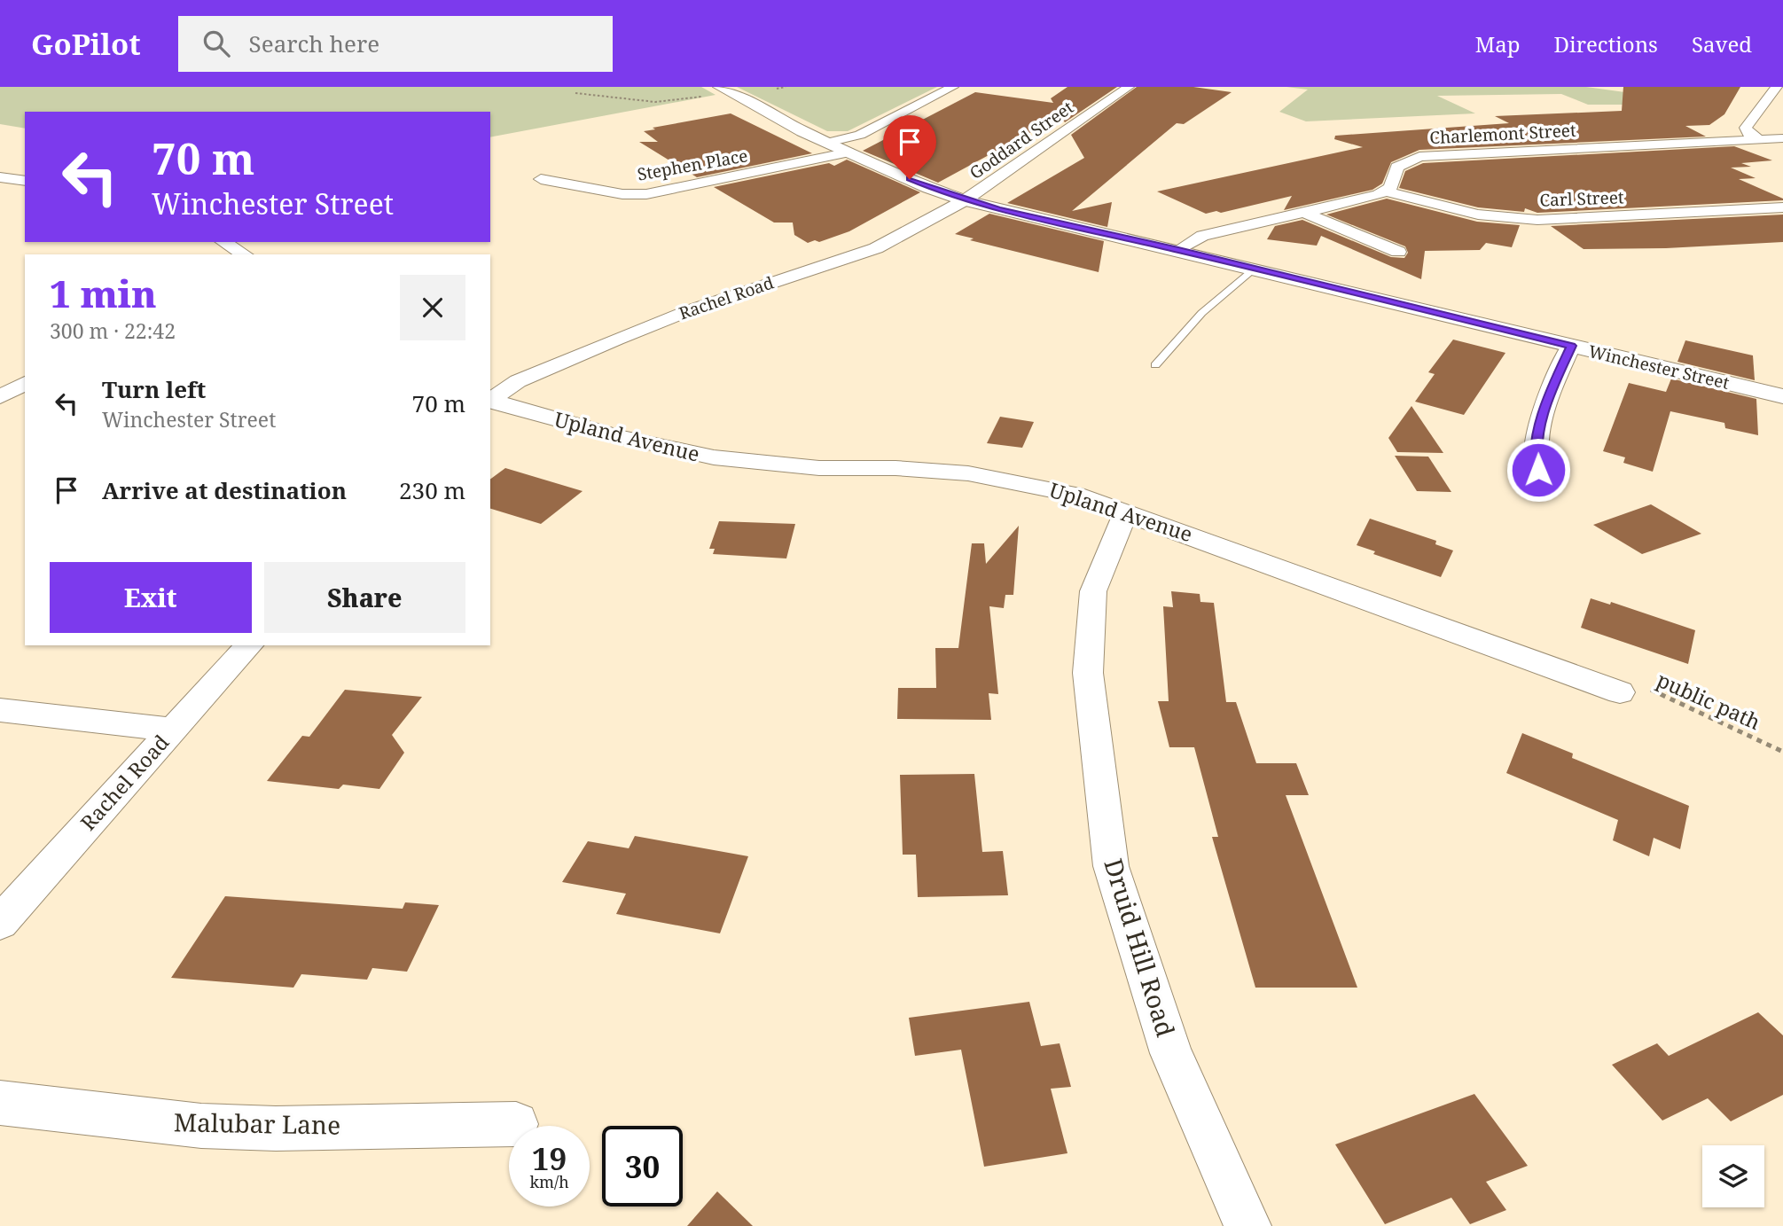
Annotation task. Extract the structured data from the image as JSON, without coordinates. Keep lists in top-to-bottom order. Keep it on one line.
{"streets":{"street":["Charlemont Street","Goddard Street","Stephen Place","Carl Street","Rachel Road","Winchester Street","Upland Avenue","Druid Hill Road","Malubar Lane"],"path":["public path"]},"crossings":[["Charlemont Street","Carl Street"],["Goddard Street","Rachel Road"],["Goddard Street","Winchester Street"],["Stephen Place","Winchester Street"],["Rachel Road","Winchester Street"],["Rachel Road","Upland Avenue"],["Upland Avenue","public path"],["Upland Avenue","Druid Hill Road"]],"page":{"header":"GoPilot","search":"Search here","nav":["Map","Directions","Saved"],"turn":["70 m","Winchester Street"],"heading":["1 min","300 m · 22:42"],"list":[{"name":"Turn left","note":"Winchester Street","value":"70 m"},{"name":"Arrive at destination","value":"230 m"}],"buttons":["Exit","Share"],"speed":"19 km/h","limit":"30"}}
